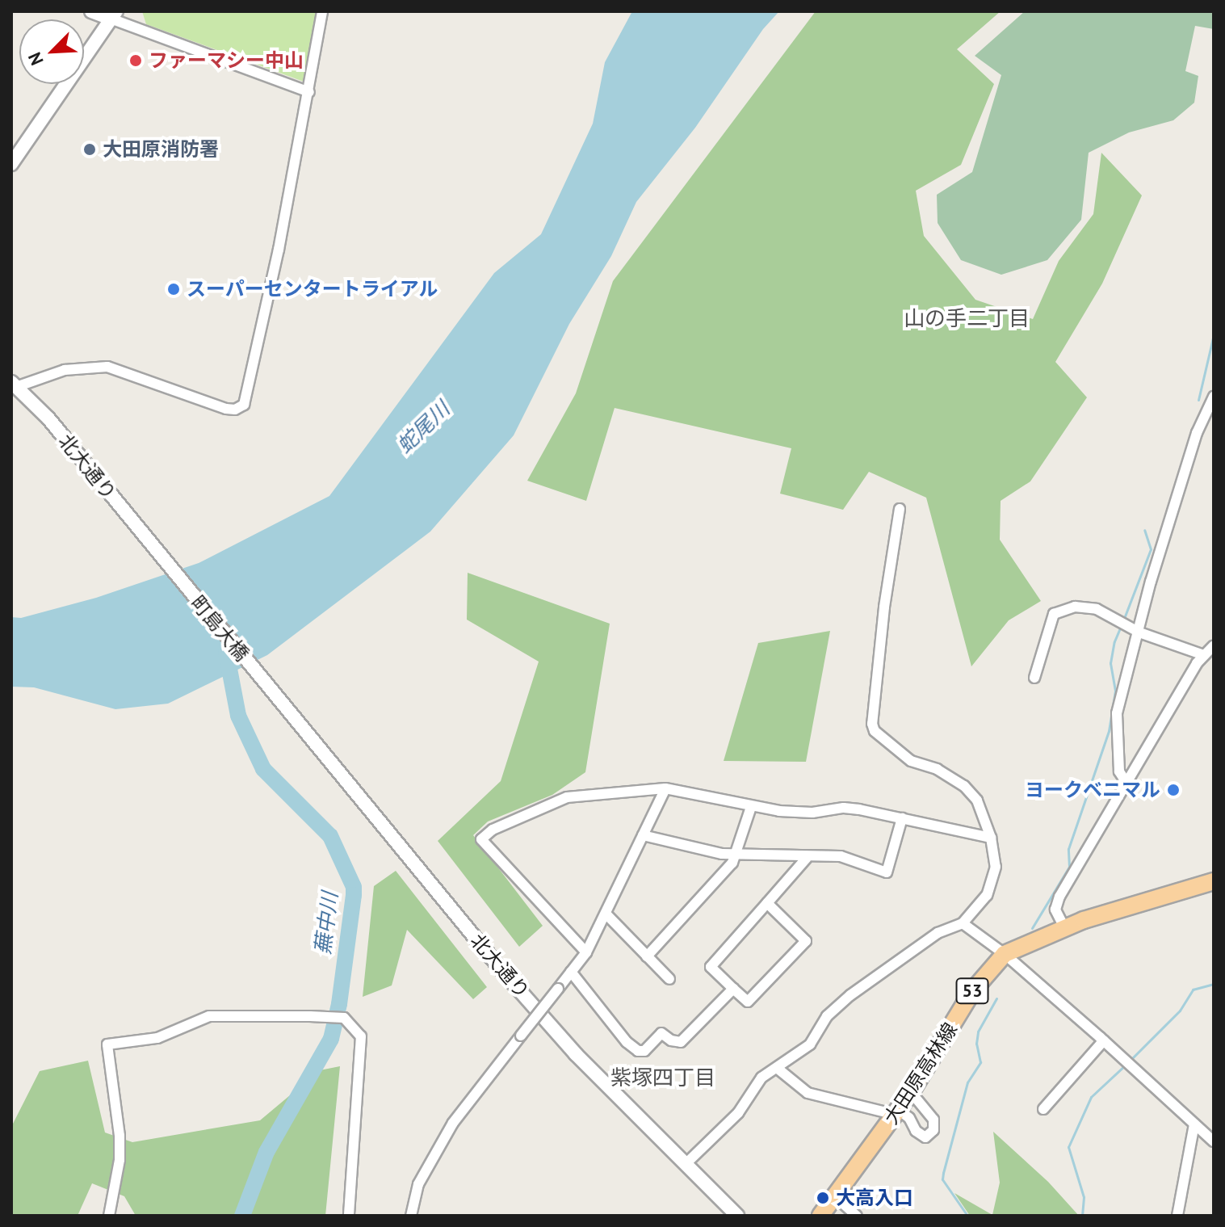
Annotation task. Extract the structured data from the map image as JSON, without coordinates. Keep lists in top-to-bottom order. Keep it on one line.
{"streets":{"main road":["53","大田原高林線"],"street":["北大通り","町島大橋"]},"crossings":[["北大通り","町島大橋"]],"districts":["山の手二丁目","紫塚四丁目"],"water":["蛇尾川","蕪中川"],"places":["ファーマシー中山","大田原消防署","スーパーセンタートライアル","ヨークベニマル","大高入口"],"north":"bottom left"}
